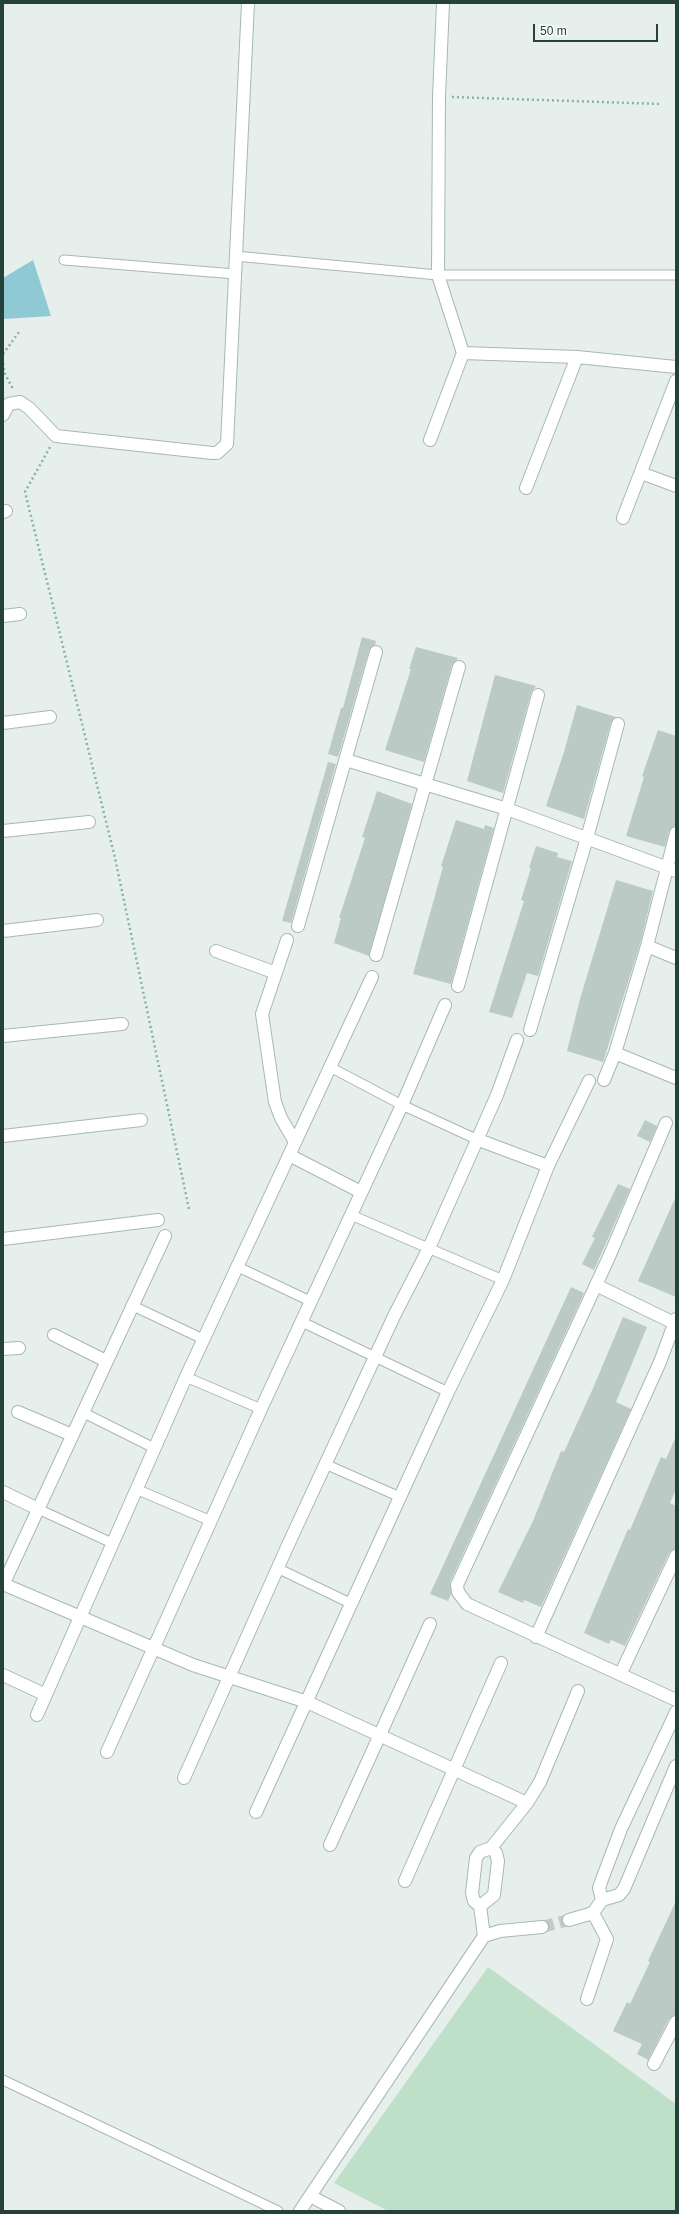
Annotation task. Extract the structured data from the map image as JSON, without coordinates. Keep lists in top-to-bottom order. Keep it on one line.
{"scale_bar":"50 m"}
